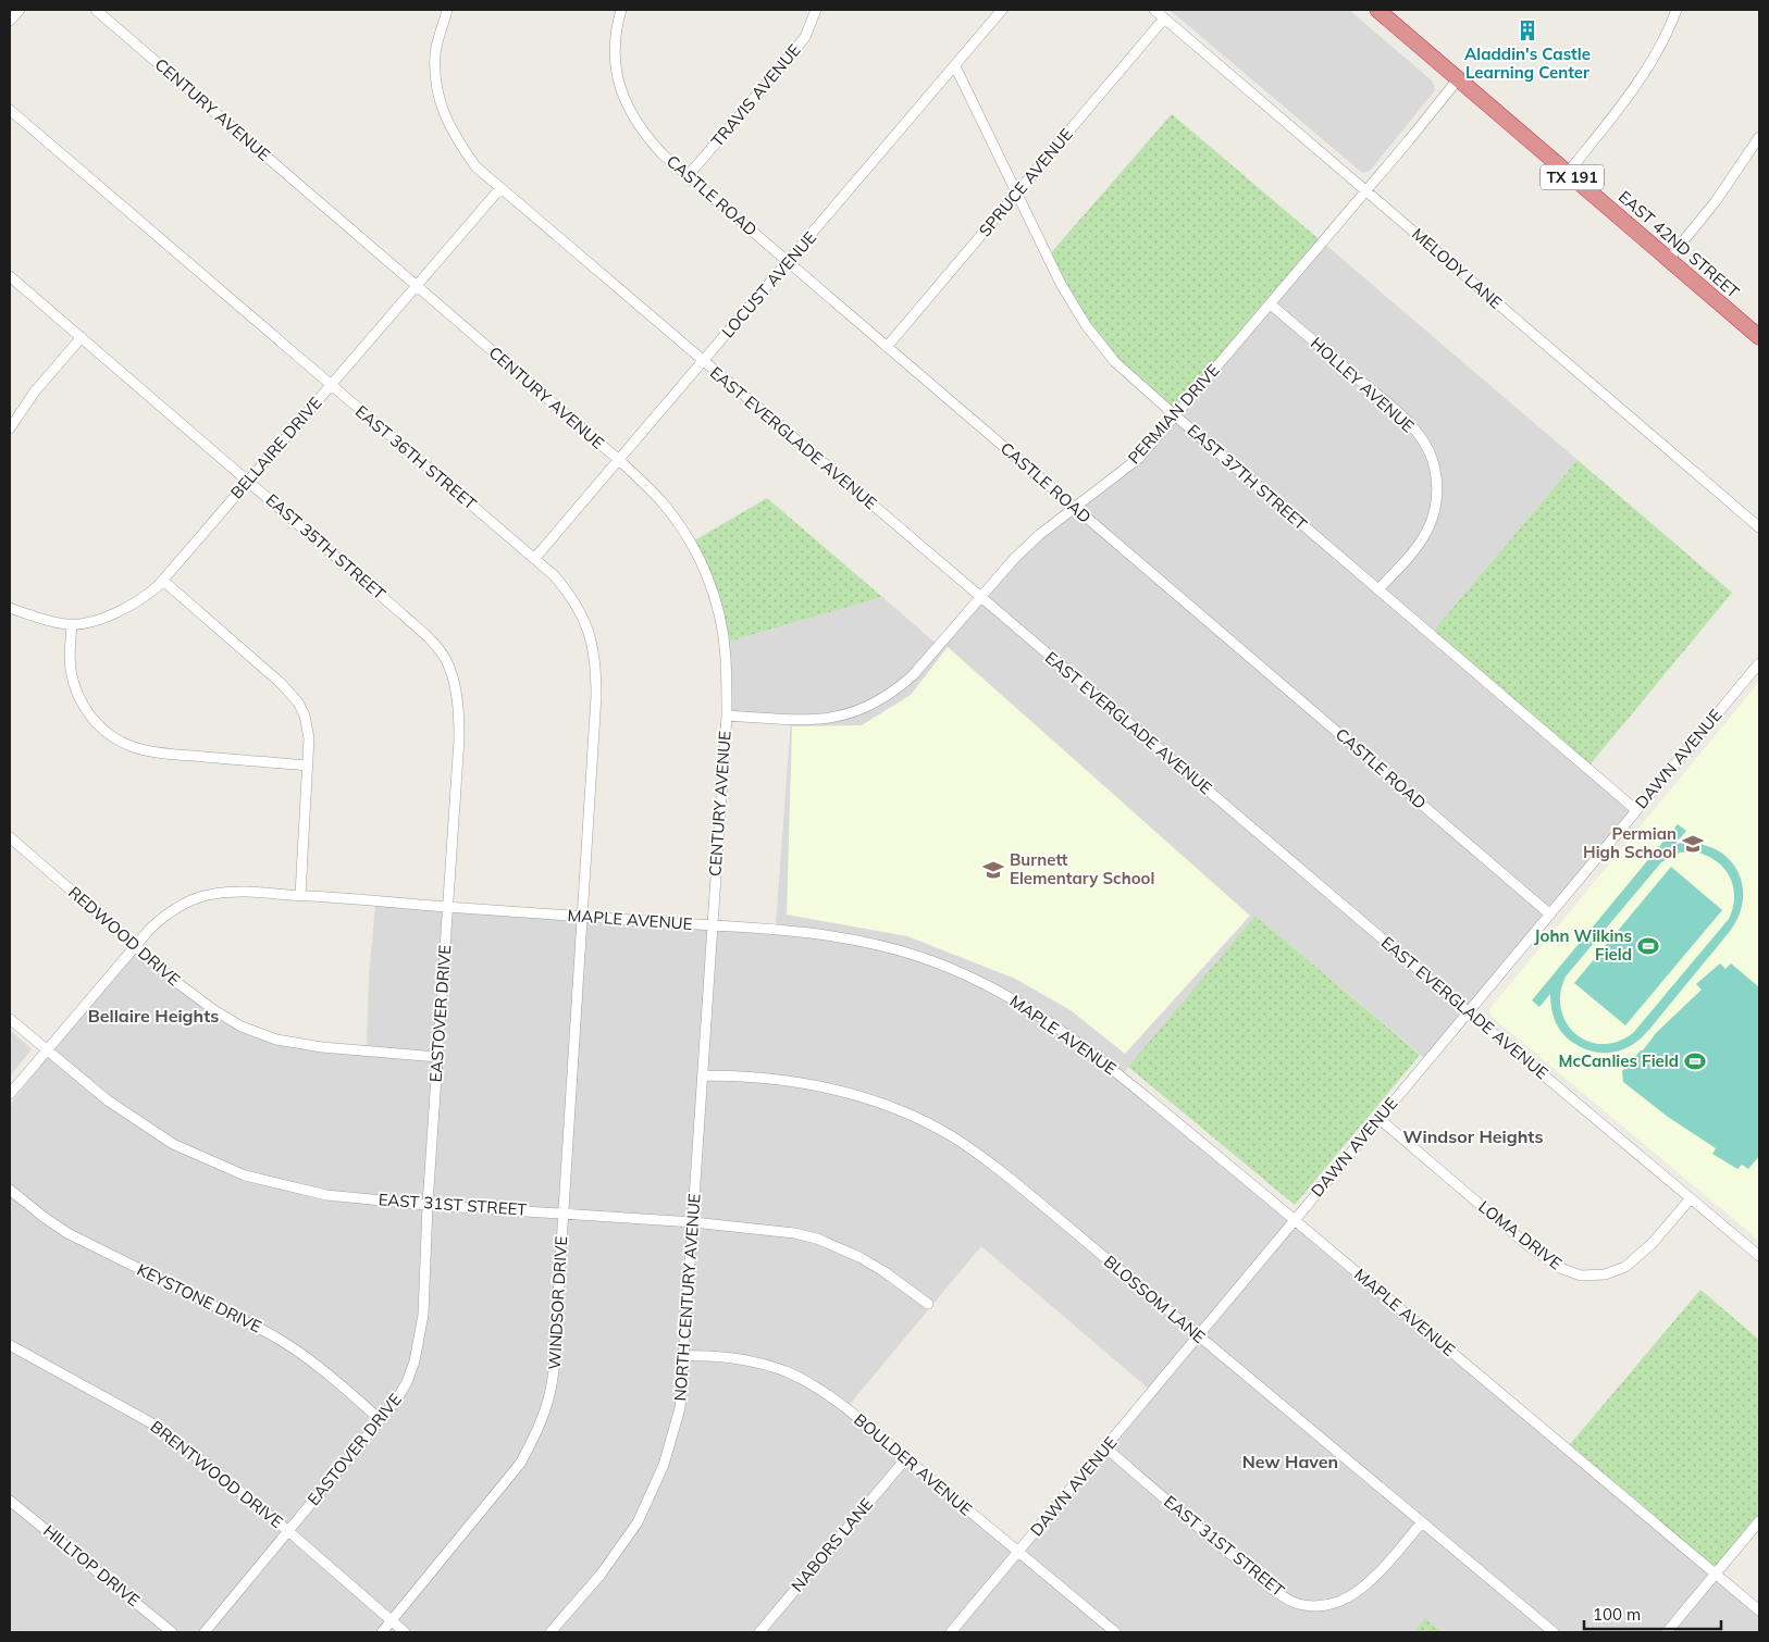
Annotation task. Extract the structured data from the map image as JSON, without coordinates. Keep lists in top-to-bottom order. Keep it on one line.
{"streets":{"highway":["TX 191","EAST 42ND STREET"],"street":["TRAVIS AVENUE","CENTURY AVENUE","SPRUCE AVENUE","CASTLE ROAD","MELODY LANE","LOCUST AVENUE","HOLLEY AVENUE","PERMIAN DRIVE","EAST EVERGLADE AVENUE","BELLAIRE DRIVE","EAST 36TH STREET","EAST 37TH STREET","EAST 35TH STREET","DAWN AVENUE","MAPLE AVENUE","REDWOOD DRIVE","EASTOVER DRIVE","EAST 31ST STREET","LOMA DRIVE","NORTH CENTURY AVENUE","KEYSTONE DRIVE","BLOSSOM LANE","WINDSOR DRIVE","BOULDER AVENUE","BRENTWOOD DRIVE","NABORS LANE","HILLTOP DRIVE"]},"crossings":[["TRAVIS AVENUE","CASTLE ROAD"],["CENTURY AVENUE","LOCUST AVENUE"],["CENTURY AVENUE","PERMIAN DRIVE"],["CENTURY AVENUE","BELLAIRE DRIVE"],["CENTURY AVENUE","MAPLE AVENUE"],["CENTURY AVENUE","NORTH CENTURY AVENUE"],["SPRUCE AVENUE","CASTLE ROAD"],["SPRUCE AVENUE","MELODY LANE"],["SPRUCE AVENUE","EAST 37TH STREET"],["CASTLE ROAD","LOCUST AVENUE"],["CASTLE ROAD","PERMIAN DRIVE"],["CASTLE ROAD","DAWN AVENUE"],["EAST 42ND STREET","PERMIAN DRIVE"],["MELODY LANE","PERMIAN DRIVE"],["LOCUST AVENUE","EAST EVERGLADE AVENUE"],["LOCUST AVENUE","EAST 36TH STREET"],["LOCUST AVENUE","EAST 37TH STREET"],["HOLLEY AVENUE","PERMIAN DRIVE"],["HOLLEY AVENUE","EAST 37TH STREET"],["PERMIAN DRIVE","EAST EVERGLADE AVENUE"],["PERMIAN DRIVE","EAST 37TH STREET"],["EAST EVERGLADE AVENUE","BELLAIRE DRIVE"],["EAST EVERGLADE AVENUE","DAWN AVENUE"],["EAST EVERGLADE AVENUE","LOMA DRIVE"],["BELLAIRE DRIVE","EAST 36TH STREET"],["BELLAIRE DRIVE","EAST 35TH STREET"],["EAST 36TH STREET","MAPLE AVENUE"],["EAST 36TH STREET","WINDSOR DRIVE"],["EAST 37TH STREET","DAWN AVENUE"],["EAST 35TH STREET","MAPLE AVENUE"],["EAST 35TH STREET","EASTOVER DRIVE"],["DAWN AVENUE","MAPLE AVENUE"],["DAWN AVENUE","EAST 31ST STREET"],["DAWN AVENUE","LOMA DRIVE"],["DAWN AVENUE","BLOSSOM LANE"],["DAWN AVENUE","BOULDER AVENUE"],["MAPLE AVENUE","REDWOOD DRIVE"],["MAPLE AVENUE","EASTOVER DRIVE"],["MAPLE AVENUE","EAST 31ST STREET"],["MAPLE AVENUE","NORTH CENTURY AVENUE"],["MAPLE AVENUE","WINDSOR DRIVE"],["REDWOOD DRIVE","EASTOVER DRIVE"],["EASTOVER DRIVE","EAST 31ST STREET"],["EASTOVER DRIVE","KEYSTONE DRIVE"],["EASTOVER DRIVE","BRENTWOOD DRIVE"],["EAST 31ST STREET","NORTH CENTURY AVENUE"],["EAST 31ST STREET","BLOSSOM LANE"],["EAST 31ST STREET","WINDSOR DRIVE"],["NORTH CENTURY AVENUE","BLOSSOM LANE"],["NORTH CENTURY AVENUE","BOULDER AVENUE"],["WINDSOR DRIVE","BRENTWOOD DRIVE"],["BOULDER AVENUE","NABORS LANE"]],"districts":["Bellaire Heights","Windsor Heights","New Haven"],"places":{"building":["Aladdin's Castle Learning Center"],"school or university":["Permian High School","Burnett Elementary School"],"sports":["John Wilkins Field","McCanlies Field"]},"scale_bar":"100 m"}
